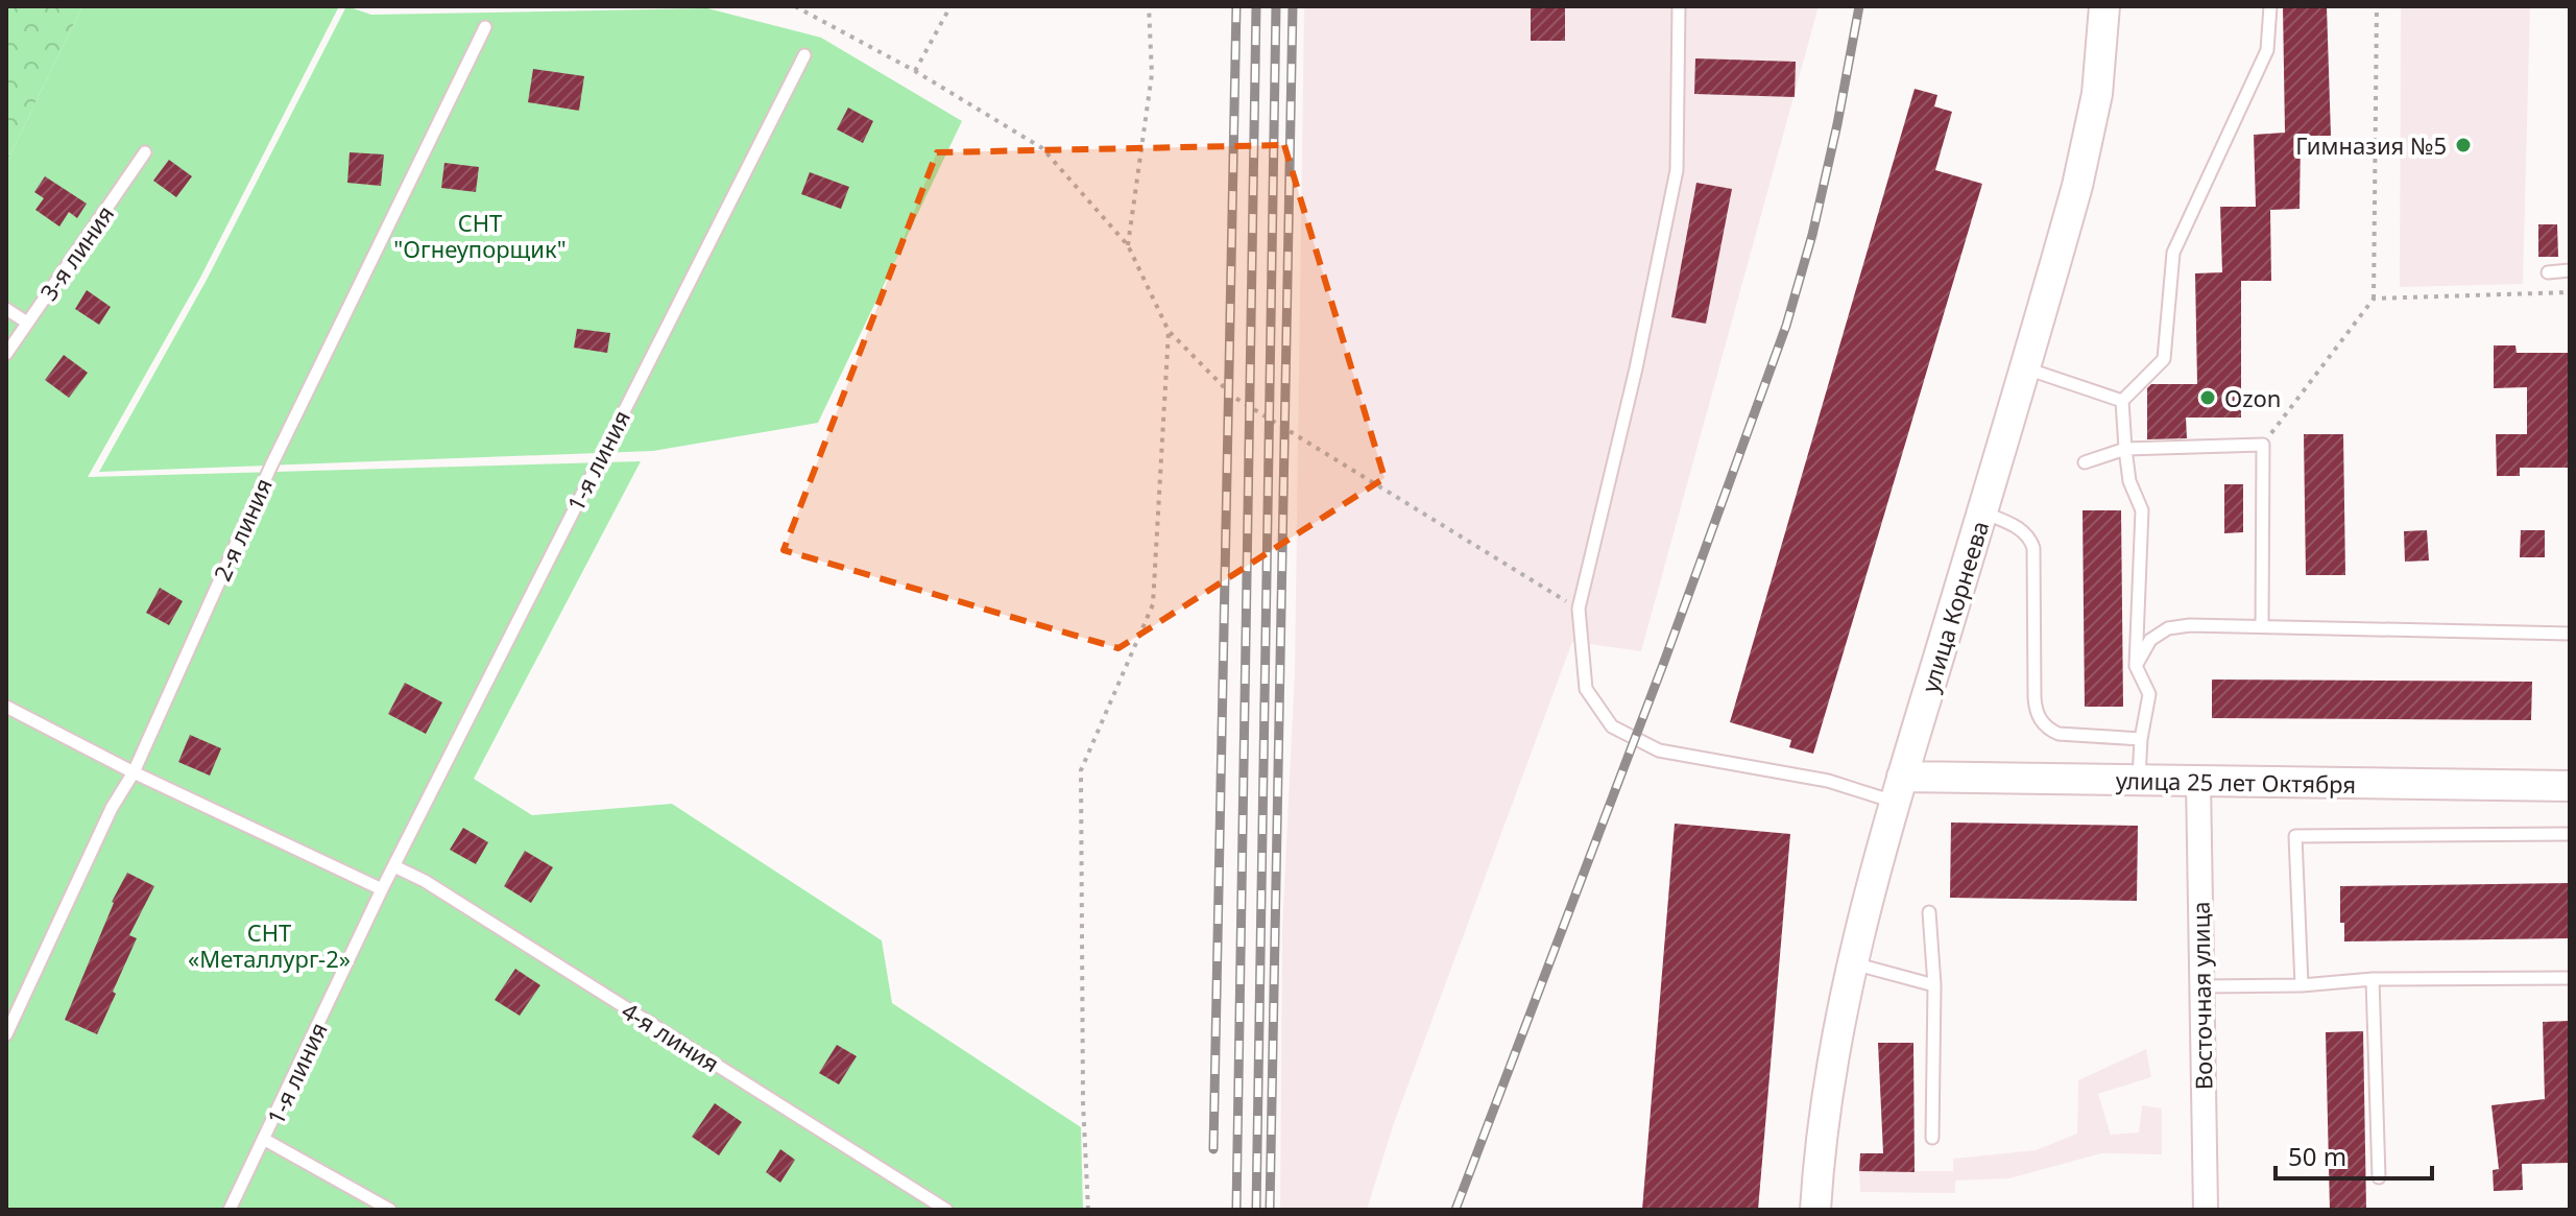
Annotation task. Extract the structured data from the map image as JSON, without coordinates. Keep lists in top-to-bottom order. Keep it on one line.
{"streets":{"street":["улица Корнеева","улица 25 лет Октября","Восточная улица"],"lane":["3-я линия","1-я линия","2-я линия","4-я линия"]},"crossings":[["1-я линия","4-я линия"],["улица Корнеева","улица 25 лет Октября"],["улица 25 лет Октября","Восточная улица"]],"parks":["СНТ \"Огнеупорщик\"","СНТ «Металлург-2»"],"places":["Гимназия №5","Ozon"],"scale_bar":"50 m"}
